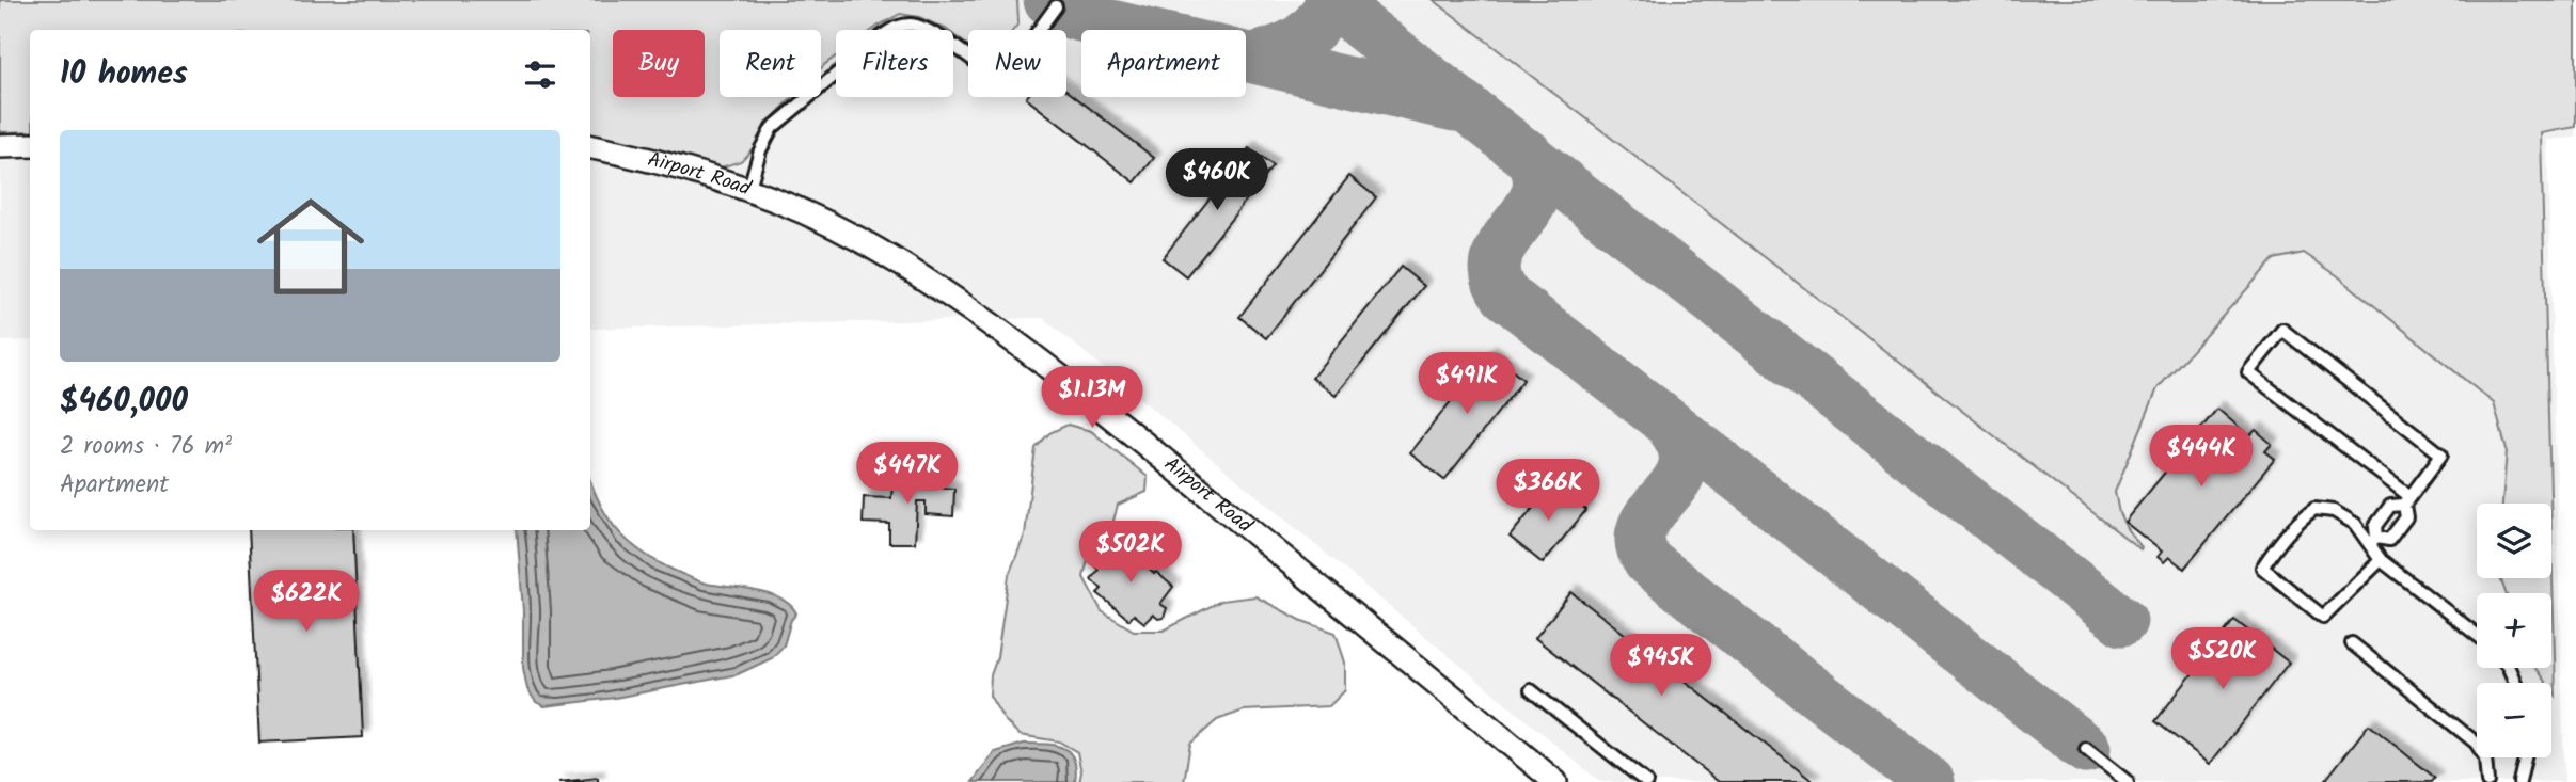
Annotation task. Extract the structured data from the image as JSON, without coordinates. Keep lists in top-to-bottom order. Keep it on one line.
{"streets":{"street":["Airport Road"]},"page":{"chip":["Buy","Rent","Filters","New","Apartment"],"heading":"10 homes","list":[{"name":"$460,000","note":"2 rooms · 76 m² · Apartment"}],"price":["$460K","$491K","$1.13M","$444K","$447K","$366K","$502K","$622K","$520K","$945K"],"map_buttons":["+","−"]}}
